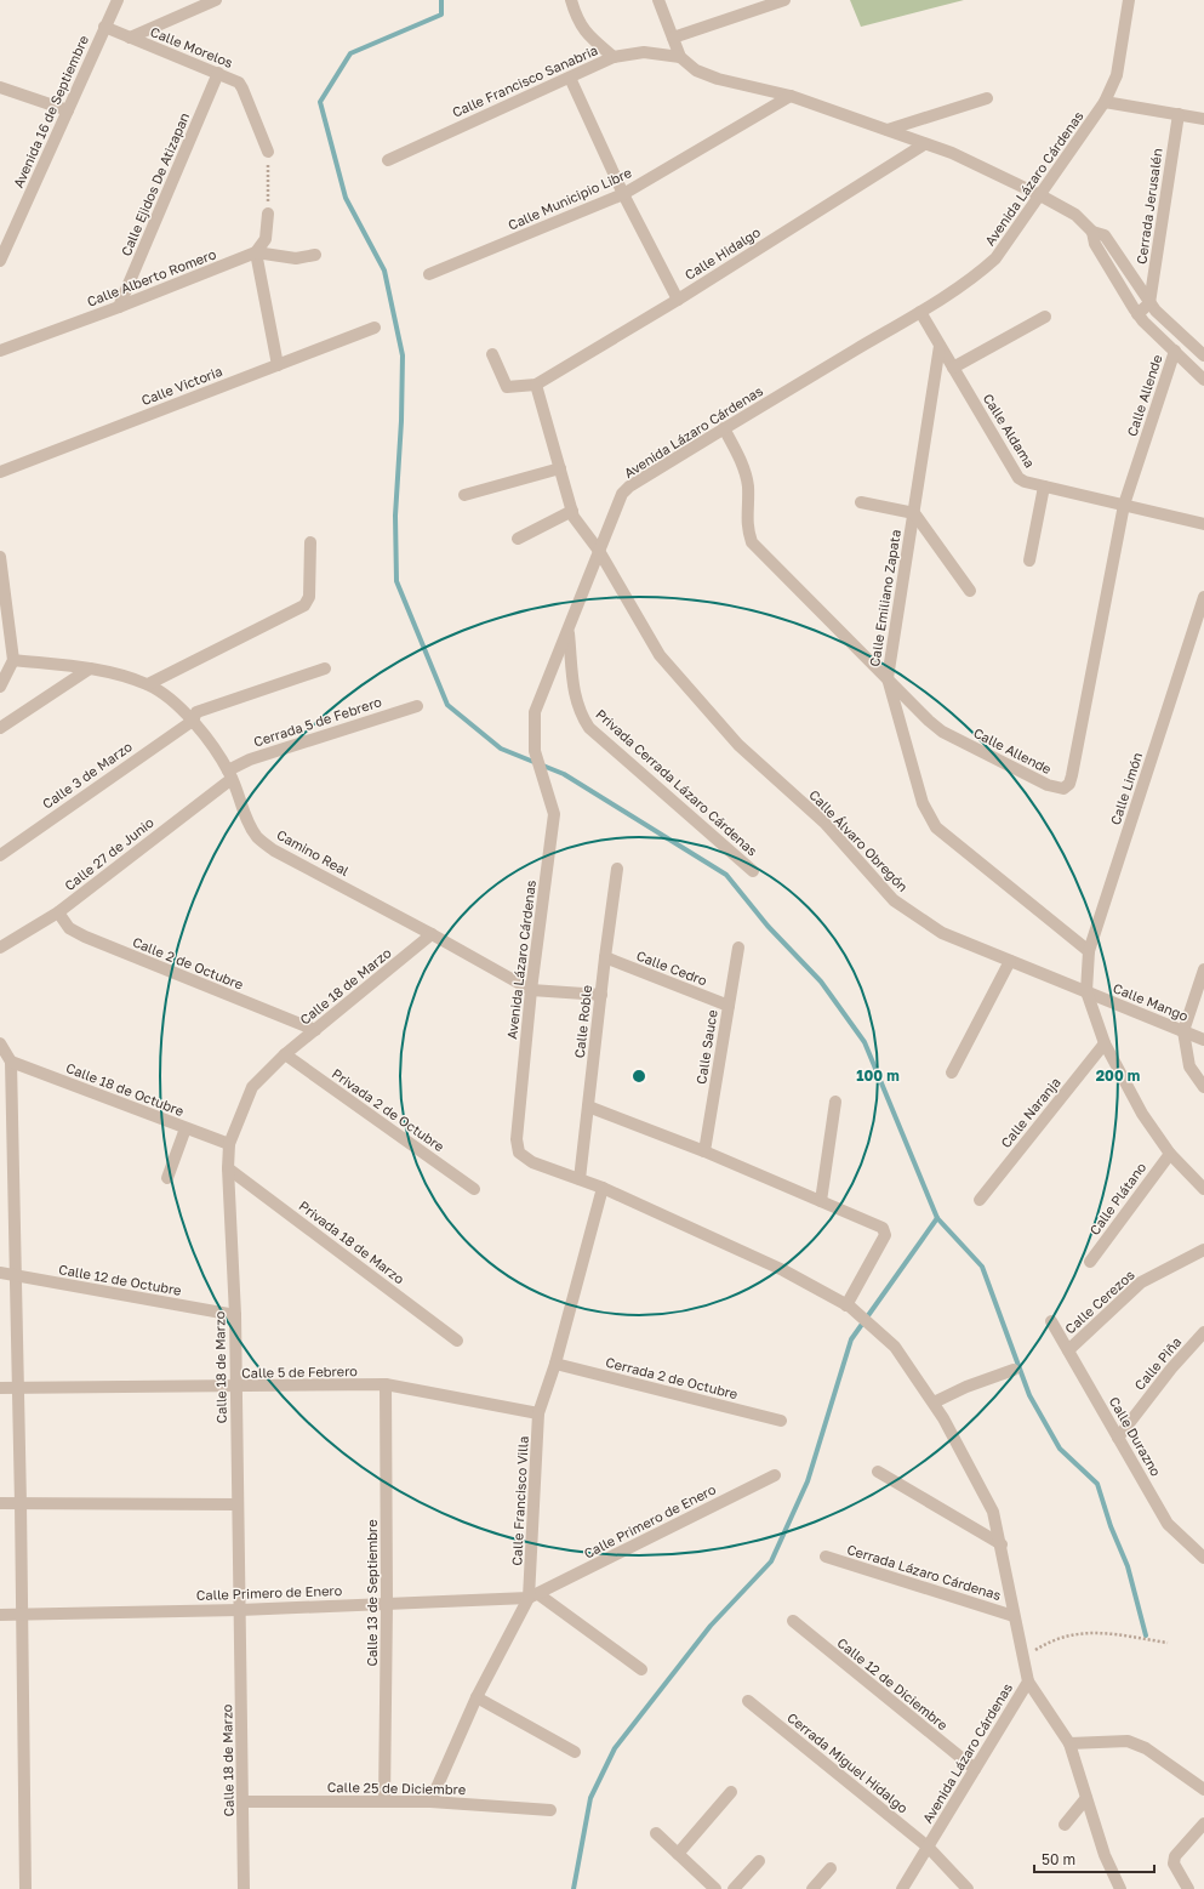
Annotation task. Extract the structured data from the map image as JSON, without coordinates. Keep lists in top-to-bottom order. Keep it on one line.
{"streets":{"street":["Calle Morelos","Calle Francisco Sanabria","Avenida 16 de Septiembre","Avenida Lázaro Cárdenas","Calle Ejidos De Atizapan","Calle Municipio Libre","Cerrada Jerusalén","Calle Hidalgo","Calle Alberto Romero","Calle Victoria","Calle Allende","Calle Aldama","Calle Emiliano Zapata","Cerrada 5 de Febrero","Calle 3 de Marzo","Privada Cerrada Lázaro Cárdenas","Calle Limón","Calle Álvaro Obregón","Camino Real","Calle 27 de Junio","Calle 2 de Octubre","Calle Cedro","Calle 18 de Marzo","Calle Mango","Calle Roble","Calle Sauce","Calle 18 de Octubre","Privada 2 de Octubre","Calle Naranja","Calle Plátano","Privada 18 de Marzo","Calle 12 de Octubre","Calle Cerezos","Calle Piña","Calle 5 de Febrero","Cerrada 2 de Octubre","Calle Durazno","Calle Francisco Villa","Calle Primero de Enero","Cerrada Lázaro Cárdenas","Calle 13 de Septiembre","Calle 12 de Diciembre","Cerrada Miguel Hidalgo","Calle 25 de Diciembre"]},"crossings":[["Calle Morelos","Avenida 16 de Septiembre"],["Calle Morelos","Calle Ejidos De Atizapan"],["Avenida Lázaro Cárdenas","Calle Allende"],["Avenida Lázaro Cárdenas","Calle Aldama"],["Avenida Lázaro Cárdenas","Privada Cerrada Lázaro Cárdenas"],["Avenida Lázaro Cárdenas","Calle Álvaro Obregón"],["Avenida Lázaro Cárdenas","Camino Real"],["Avenida Lázaro Cárdenas","Calle Roble"],["Avenida Lázaro Cárdenas","Calle Francisco Villa"],["Avenida Lázaro Cárdenas","Cerrada Lázaro Cárdenas"],["Avenida Lázaro Cárdenas","Calle 12 de Diciembre"],["Avenida Lázaro Cárdenas","Cerrada Miguel Hidalgo"],["Calle Ejidos De Atizapan","Calle Alberto Romero"],["Calle Hidalgo","Calle Álvaro Obregón"],["Calle Allende","Calle Aldama"],["Calle Allende","Calle Emiliano Zapata"],["Calle Aldama","Calle Emiliano Zapata"],["Calle Emiliano Zapata","Calle Limón"],["Cerrada 5 de Febrero","Camino Real"],["Cerrada 5 de Febrero","Calle 27 de Junio"],["Calle 3 de Marzo","Camino Real"],["Calle Limón","Calle Álvaro Obregón"],["Calle Limón","Calle Mango"],["Calle Álvaro Obregón","Calle Mango"],["Camino Real","Calle 27 de Junio"],["Camino Real","Calle 18 de Marzo"],["Camino Real","Calle Roble"],["Calle 27 de Junio","Calle 2 de Octubre"],["Calle 2 de Octubre","Calle 18 de Marzo"],["Calle Cedro","Calle Roble"],["Calle Cedro","Calle Sauce"],["Calle 18 de Marzo","Calle 18 de Octubre"],["Calle 18 de Marzo","Privada 2 de Octubre"],["Calle 18 de Marzo","Privada 18 de Marzo"],["Calle 18 de Marzo","Calle 12 de Octubre"],["Calle 18 de Marzo","Calle 5 de Febrero"],["Calle 18 de Marzo","Calle Primero de Enero"],["Calle 18 de Marzo","Calle 25 de Diciembre"],["Calle Cerezos","Calle Durazno"],["Calle Piña","Calle Durazno"],["Calle 5 de Febrero","Calle Francisco Villa"],["Calle 5 de Febrero","Calle 13 de Septiembre"],["Cerrada 2 de Octubre","Calle Francisco Villa"],["Calle Francisco Villa","Calle Primero de Enero"],["Calle Francisco Villa","Calle 25 de Diciembre"],["Calle Primero de Enero","Calle 13 de Septiembre"],["Calle 13 de Septiembre","Calle 25 de Diciembre"]],"scale_bar":"50 m","rings":["100 m","200 m"]}
